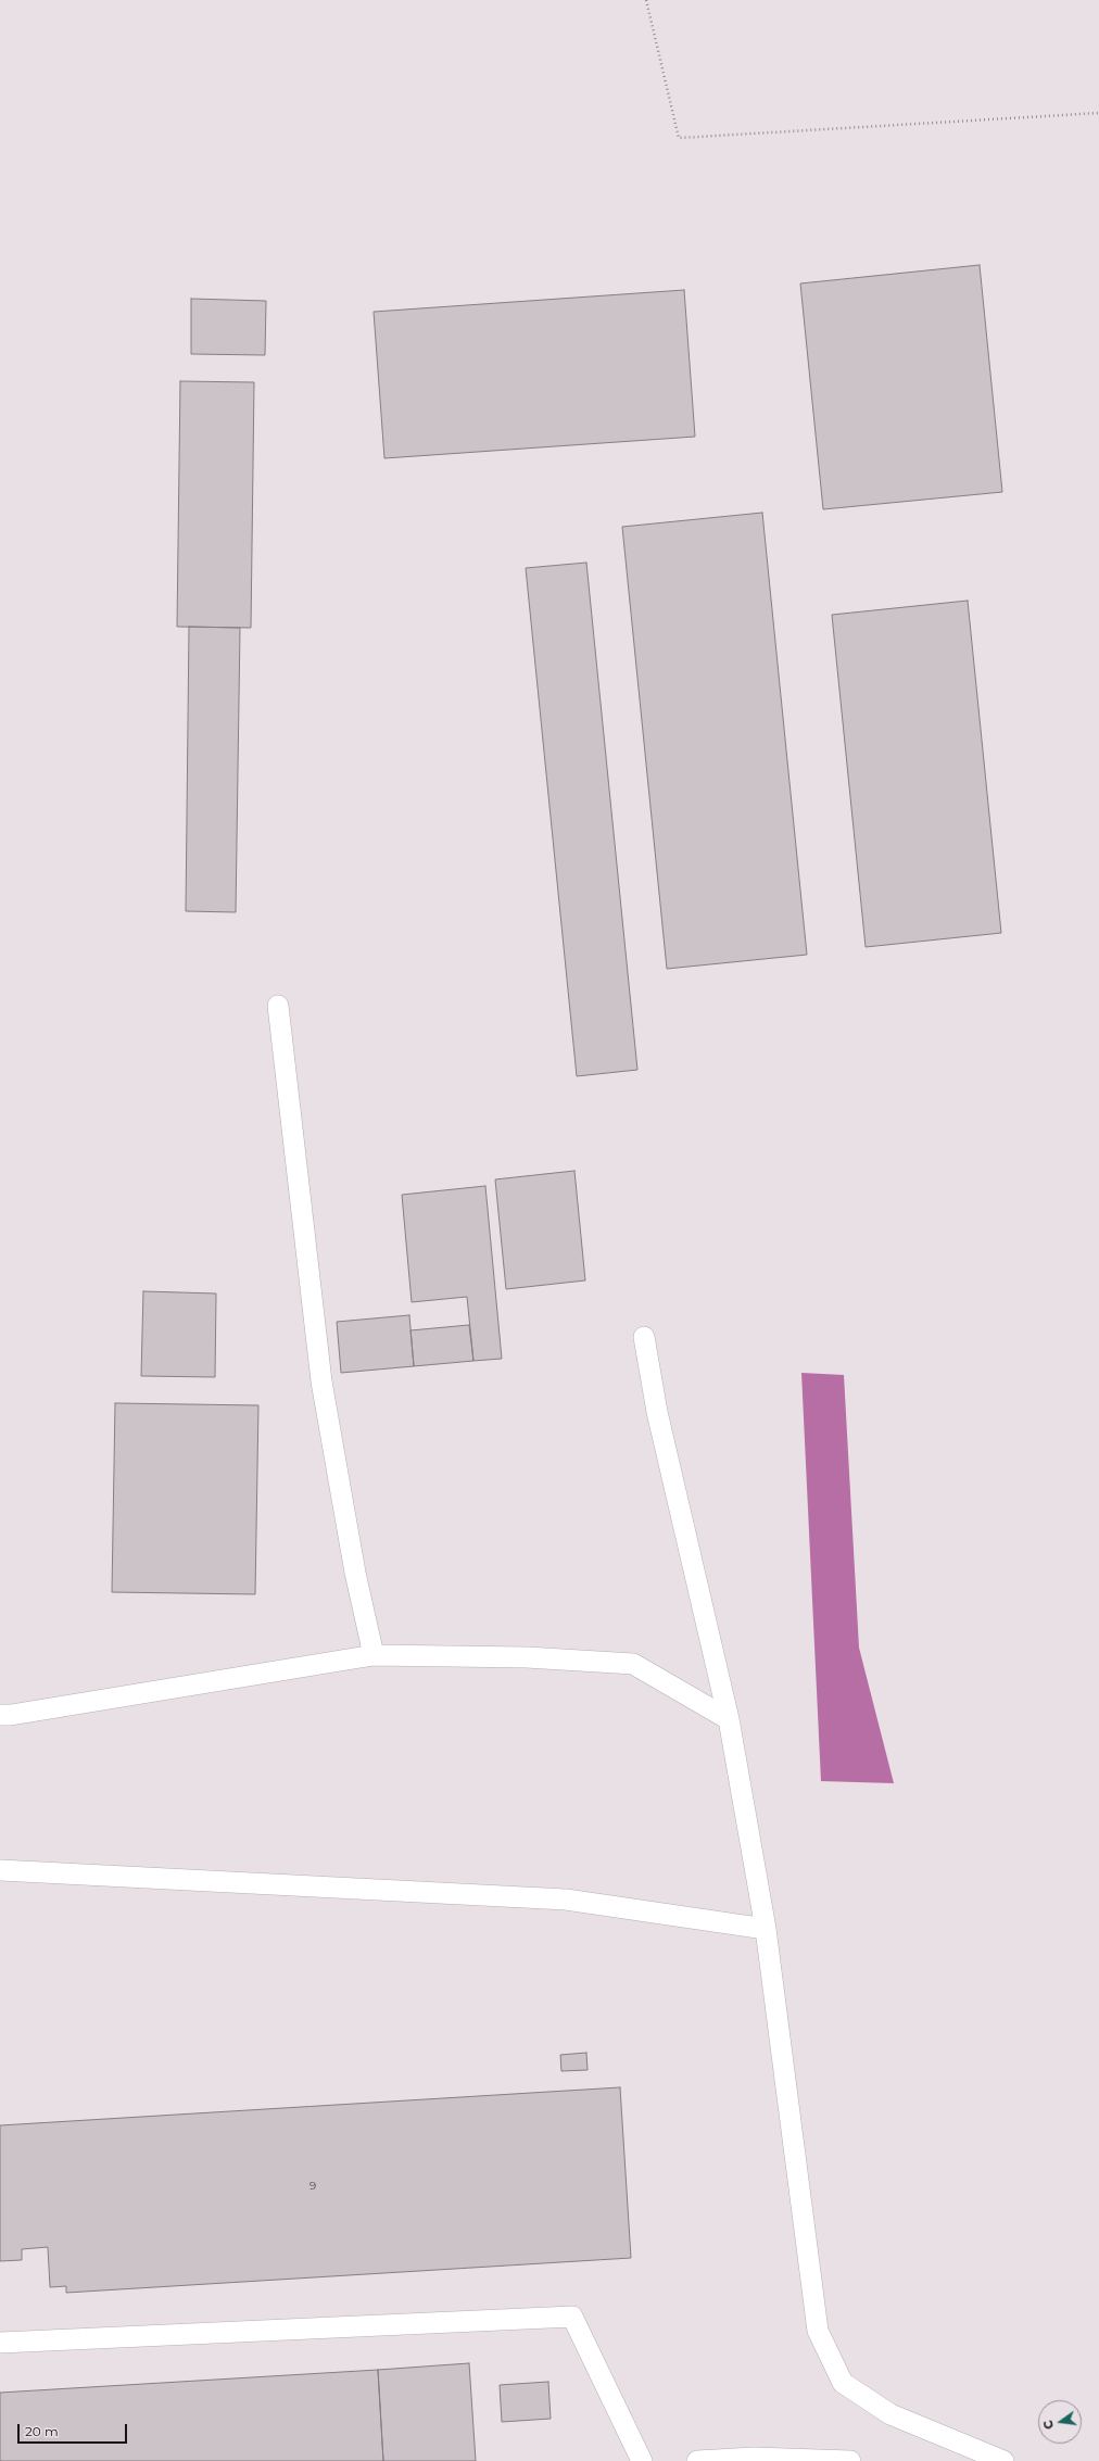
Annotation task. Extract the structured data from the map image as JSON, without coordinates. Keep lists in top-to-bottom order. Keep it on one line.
{"house_numbers":["9"],"scale_bar":"20 m","north":"left"}
